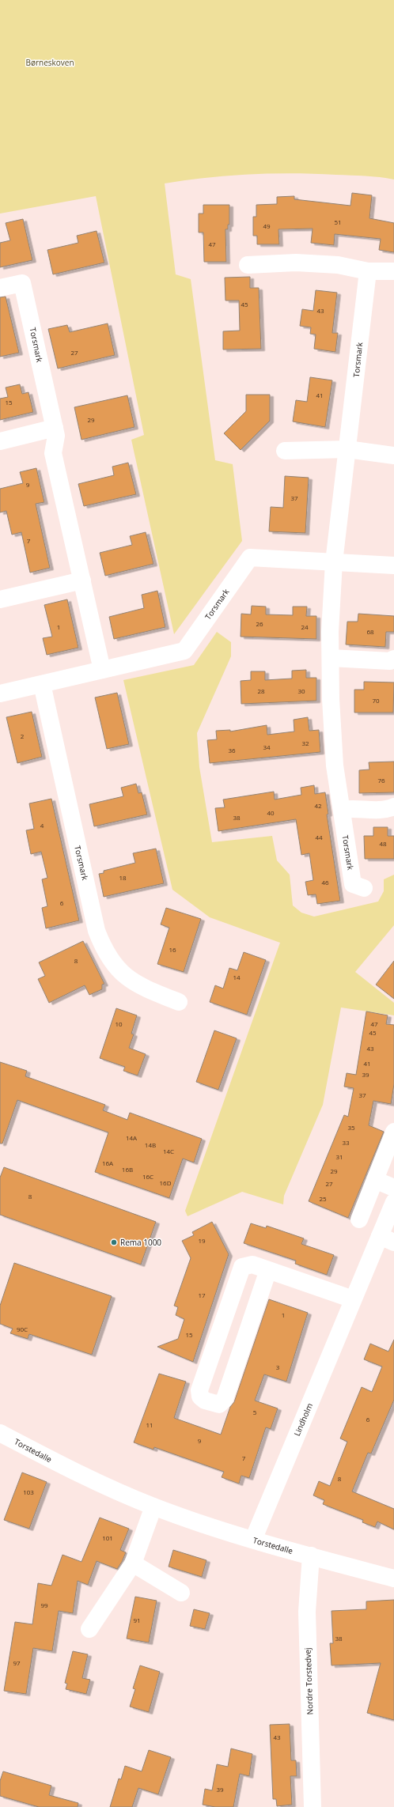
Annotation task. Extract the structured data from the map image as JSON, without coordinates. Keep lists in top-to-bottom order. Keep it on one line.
{"streets":{"street":["Torsmark","Lindholm","Torstedalle","Nordre Torstedvej"]},"crossings":[["Lindholm","Torstedalle"],["Torstedalle","Nordre Torstedvej"]],"parks":["Børneskoven"],"places":["Rema 1000"],"house_numbers":["51","49","47","45","43","27","41","15","29","9","37","7","26","1","24","68","28","30","70","2","32","34","36","76","42","40","38","4","44","48","18","46","6","16","8","14","10","47","45","43","41","39","37","35","14A","33","14B","14C","31","16A","16B","29","16C","16D","27","8","25","19","17","1","90C","15","3","5","6","11","9","7","8","103","101","99","91","38","97","43","39"]}
